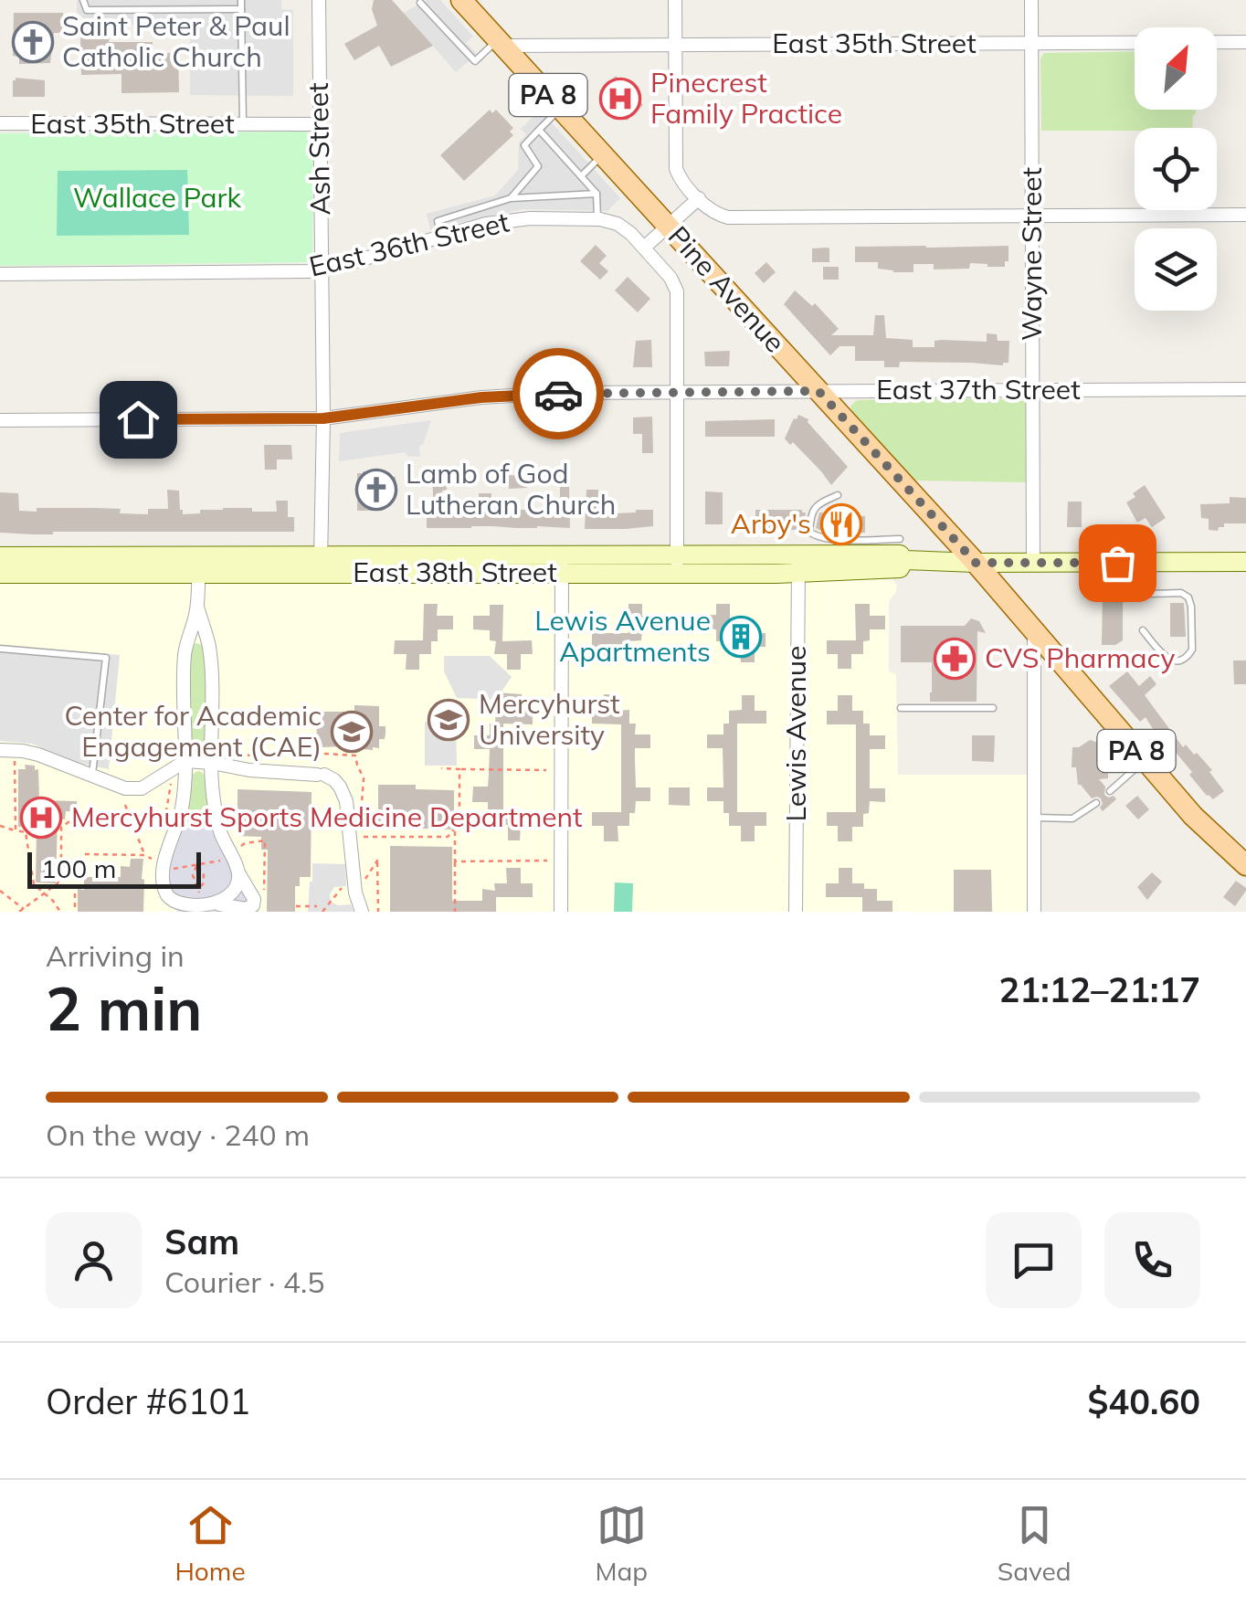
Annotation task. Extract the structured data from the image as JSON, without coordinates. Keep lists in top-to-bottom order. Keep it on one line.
{"streets":{"main road":["PA 8","Pine Avenue","East 38th Street"],"street":["East 35th Street","Ash Street","East 36th Street","Wayne Street","East 37th Street","Lewis Avenue"]},"crossings":[["East 35th Street","Ash Street"],["East 35th Street","Wayne Street"],["East 35th Street","Pine Avenue"],["Ash Street","East 36th Street"],["Ash Street","East 37th Street"],["Ash Street","East 38th Street"],["East 36th Street","East 37th Street"],["East 36th Street","East 38th Street"],["Wayne Street","East 37th Street"],["Wayne Street","East 38th Street"],["Pine Avenue","East 37th Street"],["Pine Avenue","East 38th Street"],["East 38th Street","Lewis Avenue"]],"parks":["Wallace Park"],"places":{"church":["Saint Peter & Paul Catholic Church","Lamb of God Lutheran Church"],"hospital":["Pinecrest Family Practice","Mercyhurst Sports Medicine Department"],"restaurant":["Arby's"],"building":["Lewis Avenue Apartments"],"pharmacy":["CVS Pharmacy"],"school or university":["Mercyhurst University","Center for Academic Engagement (CAE)"]},"scale_bar":"100 m","north":"top right","page":{"scale":"100 m","heading":["2 min","Arriving in","21:12–21:17"],"panel":["Sam","Courier · 4.5","Order #6101","$40.60"],"bar":"On the way · 240 m","tabs":["Home","Map","Saved"]}}
